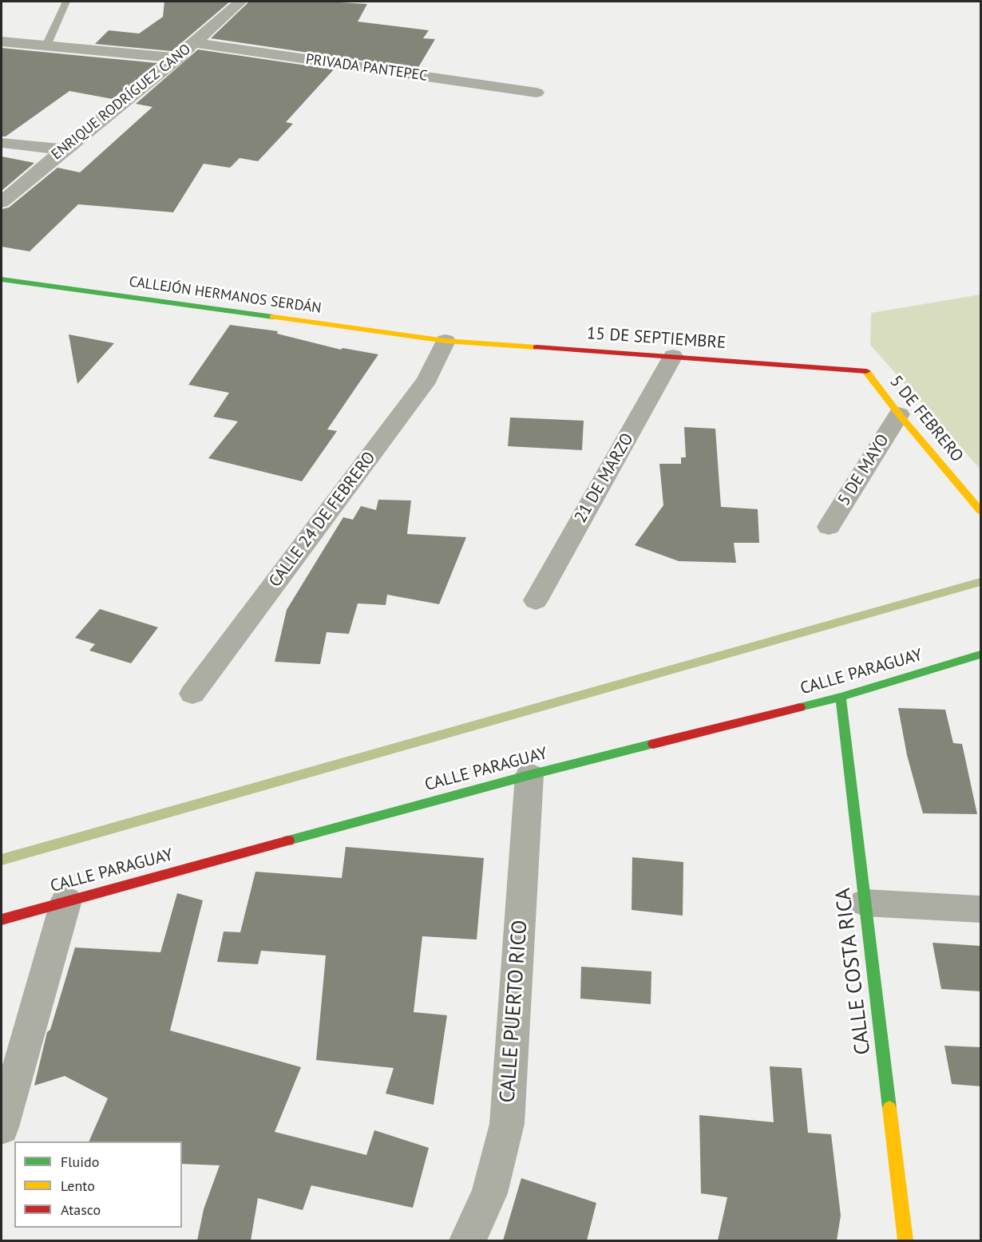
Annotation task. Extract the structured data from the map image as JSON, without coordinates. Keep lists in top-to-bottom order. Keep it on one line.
{"streets":{"street":["PRIVADA PANTEPEC","ENRIQUE RODRÍGUEZ CANO","CALLEJÓN HERMANOS SERDÁN","15 DE SEPTIEMBRE","5 DE FEBRERO","5 DE MAYO","21 DE MARZO","CALLE 24 DE FEBRERO","CALLE PARAGUAY","CALLE COSTA RICA","CALLE PUERTO RICO"]},"crossings":[["PRIVADA PANTEPEC","ENRIQUE RODRÍGUEZ CANO"],["CALLEJÓN HERMANOS SERDÁN","15 DE SEPTIEMBRE"],["CALLEJÓN HERMANOS SERDÁN","CALLE 24 DE FEBRERO"],["15 DE SEPTIEMBRE","5 DE FEBRERO"],["15 DE SEPTIEMBRE","21 DE MARZO"],["15 DE SEPTIEMBRE","CALLE 24 DE FEBRERO"],["5 DE FEBRERO","5 DE MAYO"],["CALLE PARAGUAY","CALLE COSTA RICA"],["CALLE PARAGUAY","CALLE PUERTO RICO"]],"legend":["Fluido","Lento","Atasco"]}
